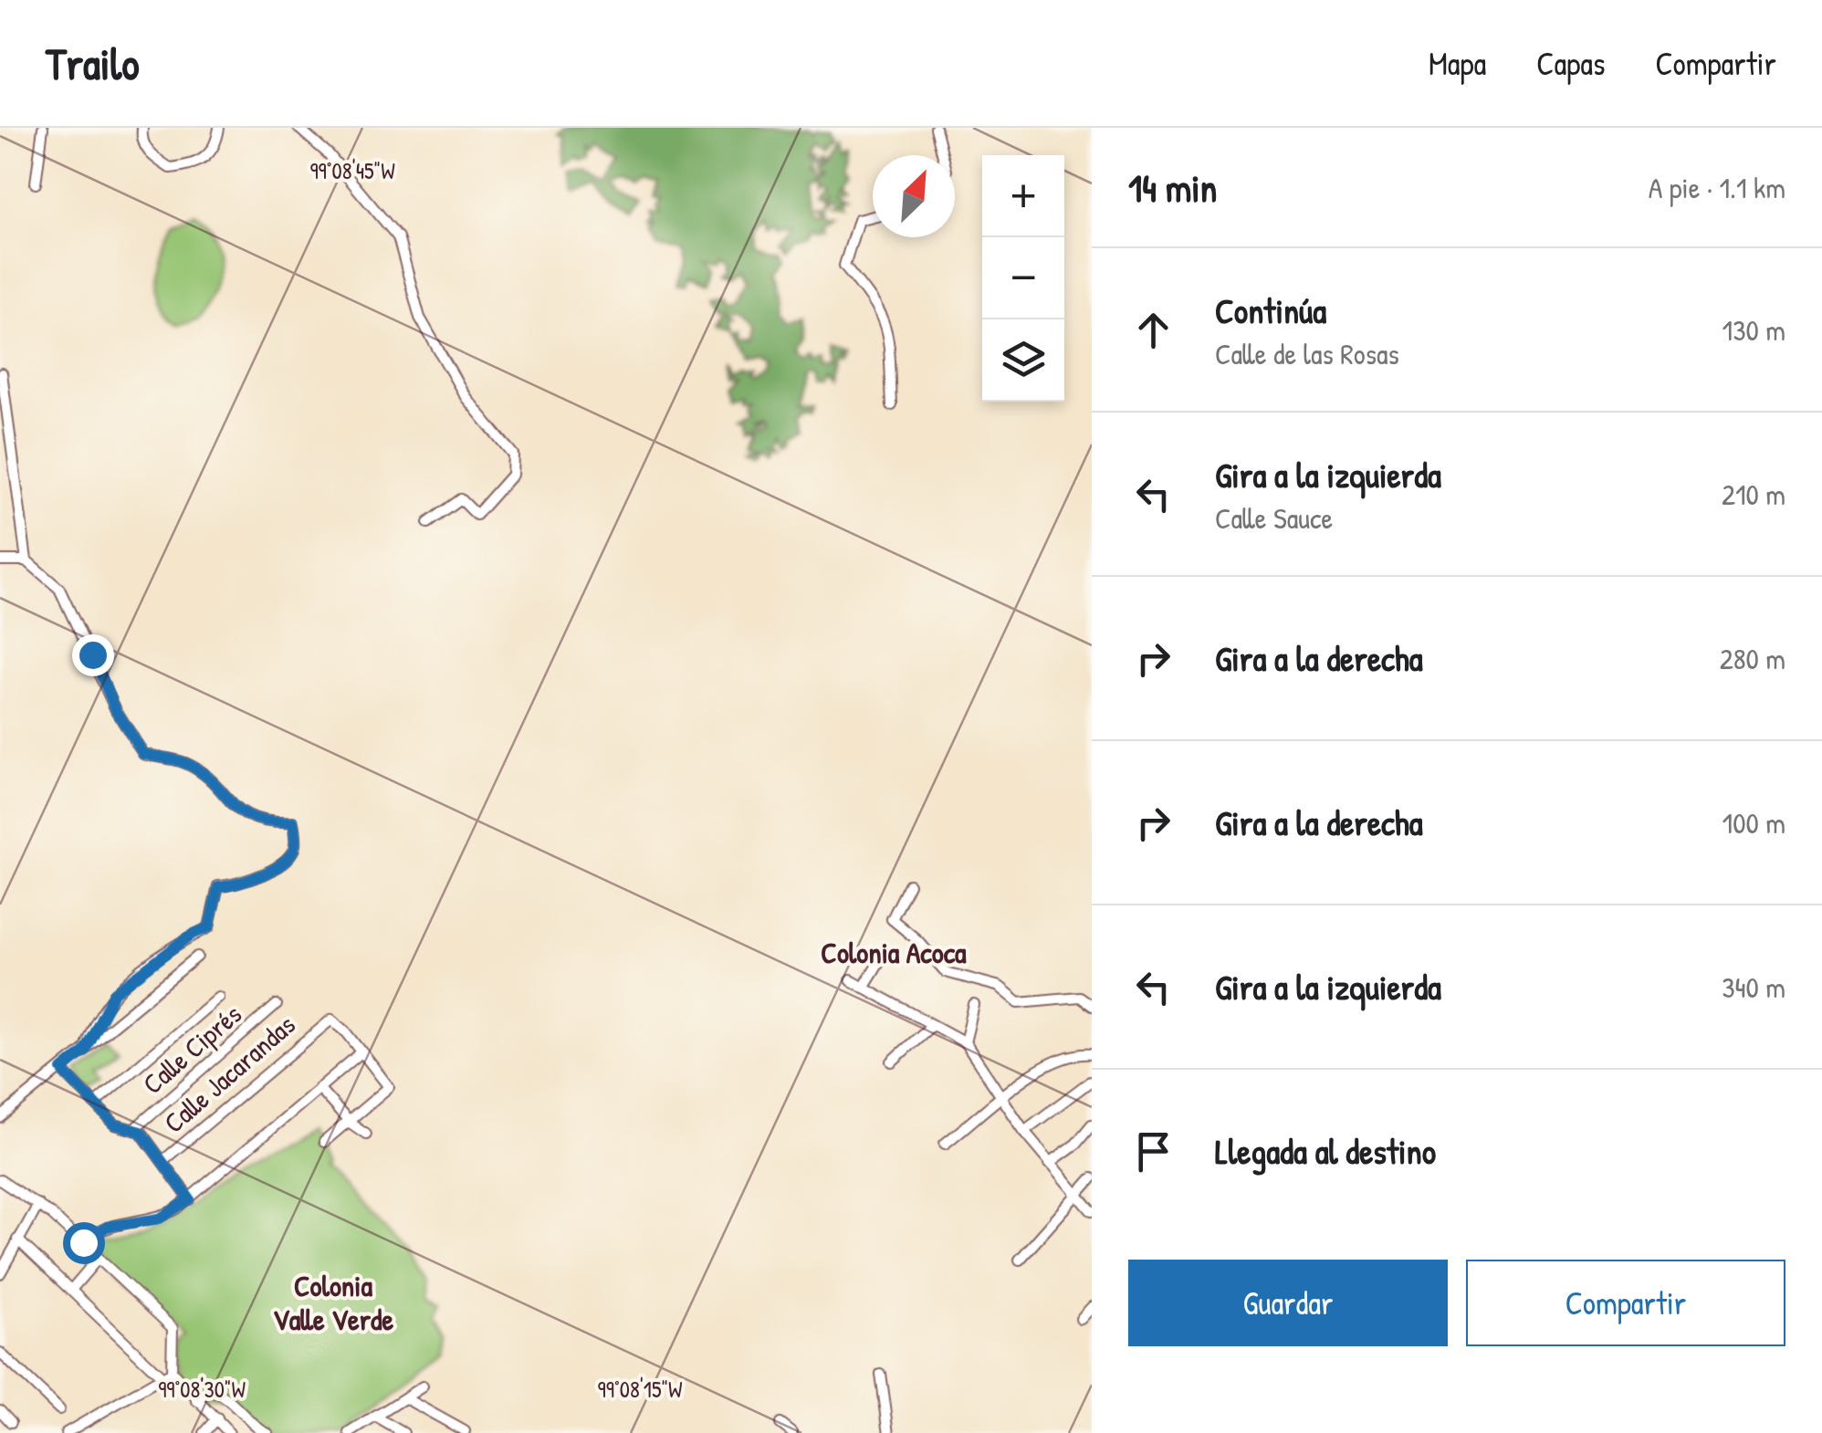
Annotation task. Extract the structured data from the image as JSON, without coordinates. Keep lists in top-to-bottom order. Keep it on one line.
{"streets":{"street":["Calle Ciprés","Calle Jacarandas"]},"districts":["Colonia Acoca","Colonia Valle Verde"],"north":"top right","page":{"header":"Trailo","nav":["Mapa","Capas","Compartir"],"heading":["14 min","A pie · 1.1 km"],"map_buttons":["+","−"],"list":[["Continúa","Calle de las Rosas","130 m"],["Gira a la izquierda","Calle Sauce","210 m"],["Gira a la derecha","280 m"],["Gira a la derecha","100 m"],["Gira a la izquierda","340 m"],"Llegada al destino"],"buttons":["Guardar","Compartir"]},"coordinates":["99°08'45\"W","99°08'30\"W","99°08'15\"W"]}
